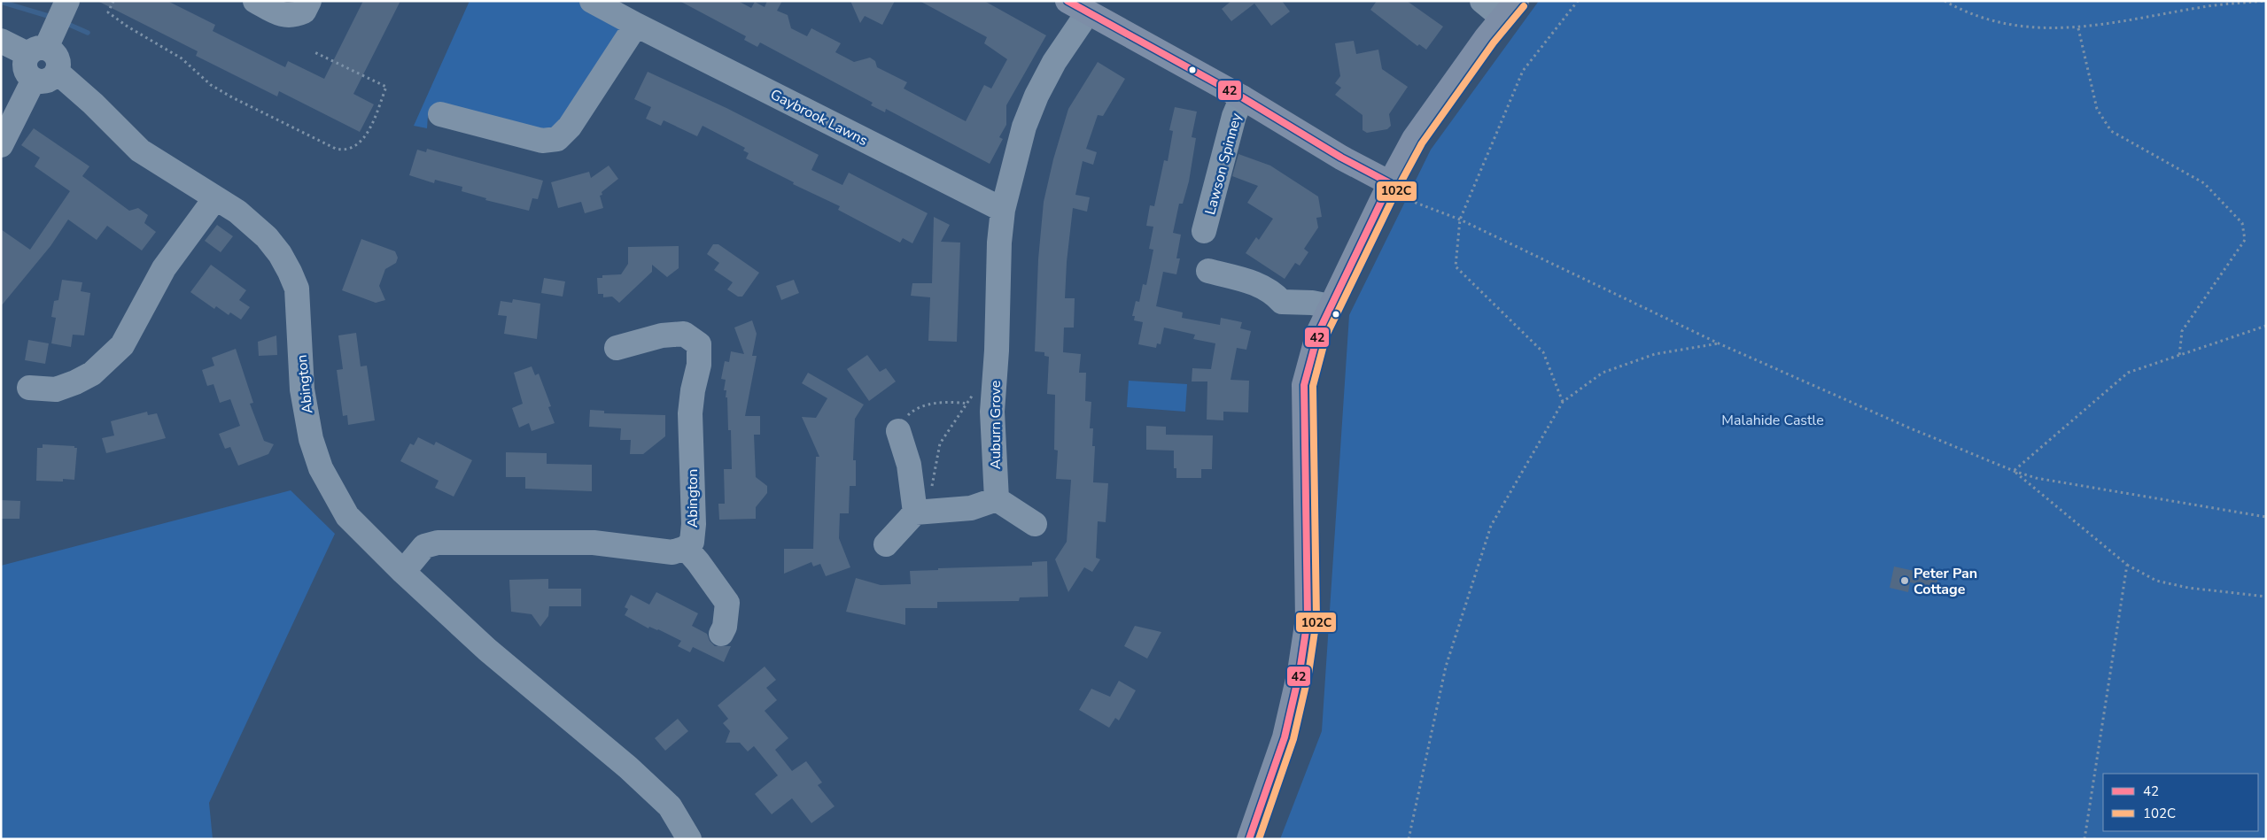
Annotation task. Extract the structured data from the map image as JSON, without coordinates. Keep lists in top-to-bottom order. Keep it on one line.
{"streets":{"street":["Gaybrook Lawns","Lawson Spinney","Abington","Auburn Grove"]},"crossings":[["Gaybrook Lawns","Auburn Grove"]],"parks":["Malahide Castle"],"places":["Peter Pan Cottage"],"lines":["transit line 42","transit line 102C"],"legend":["42","102C"]}
